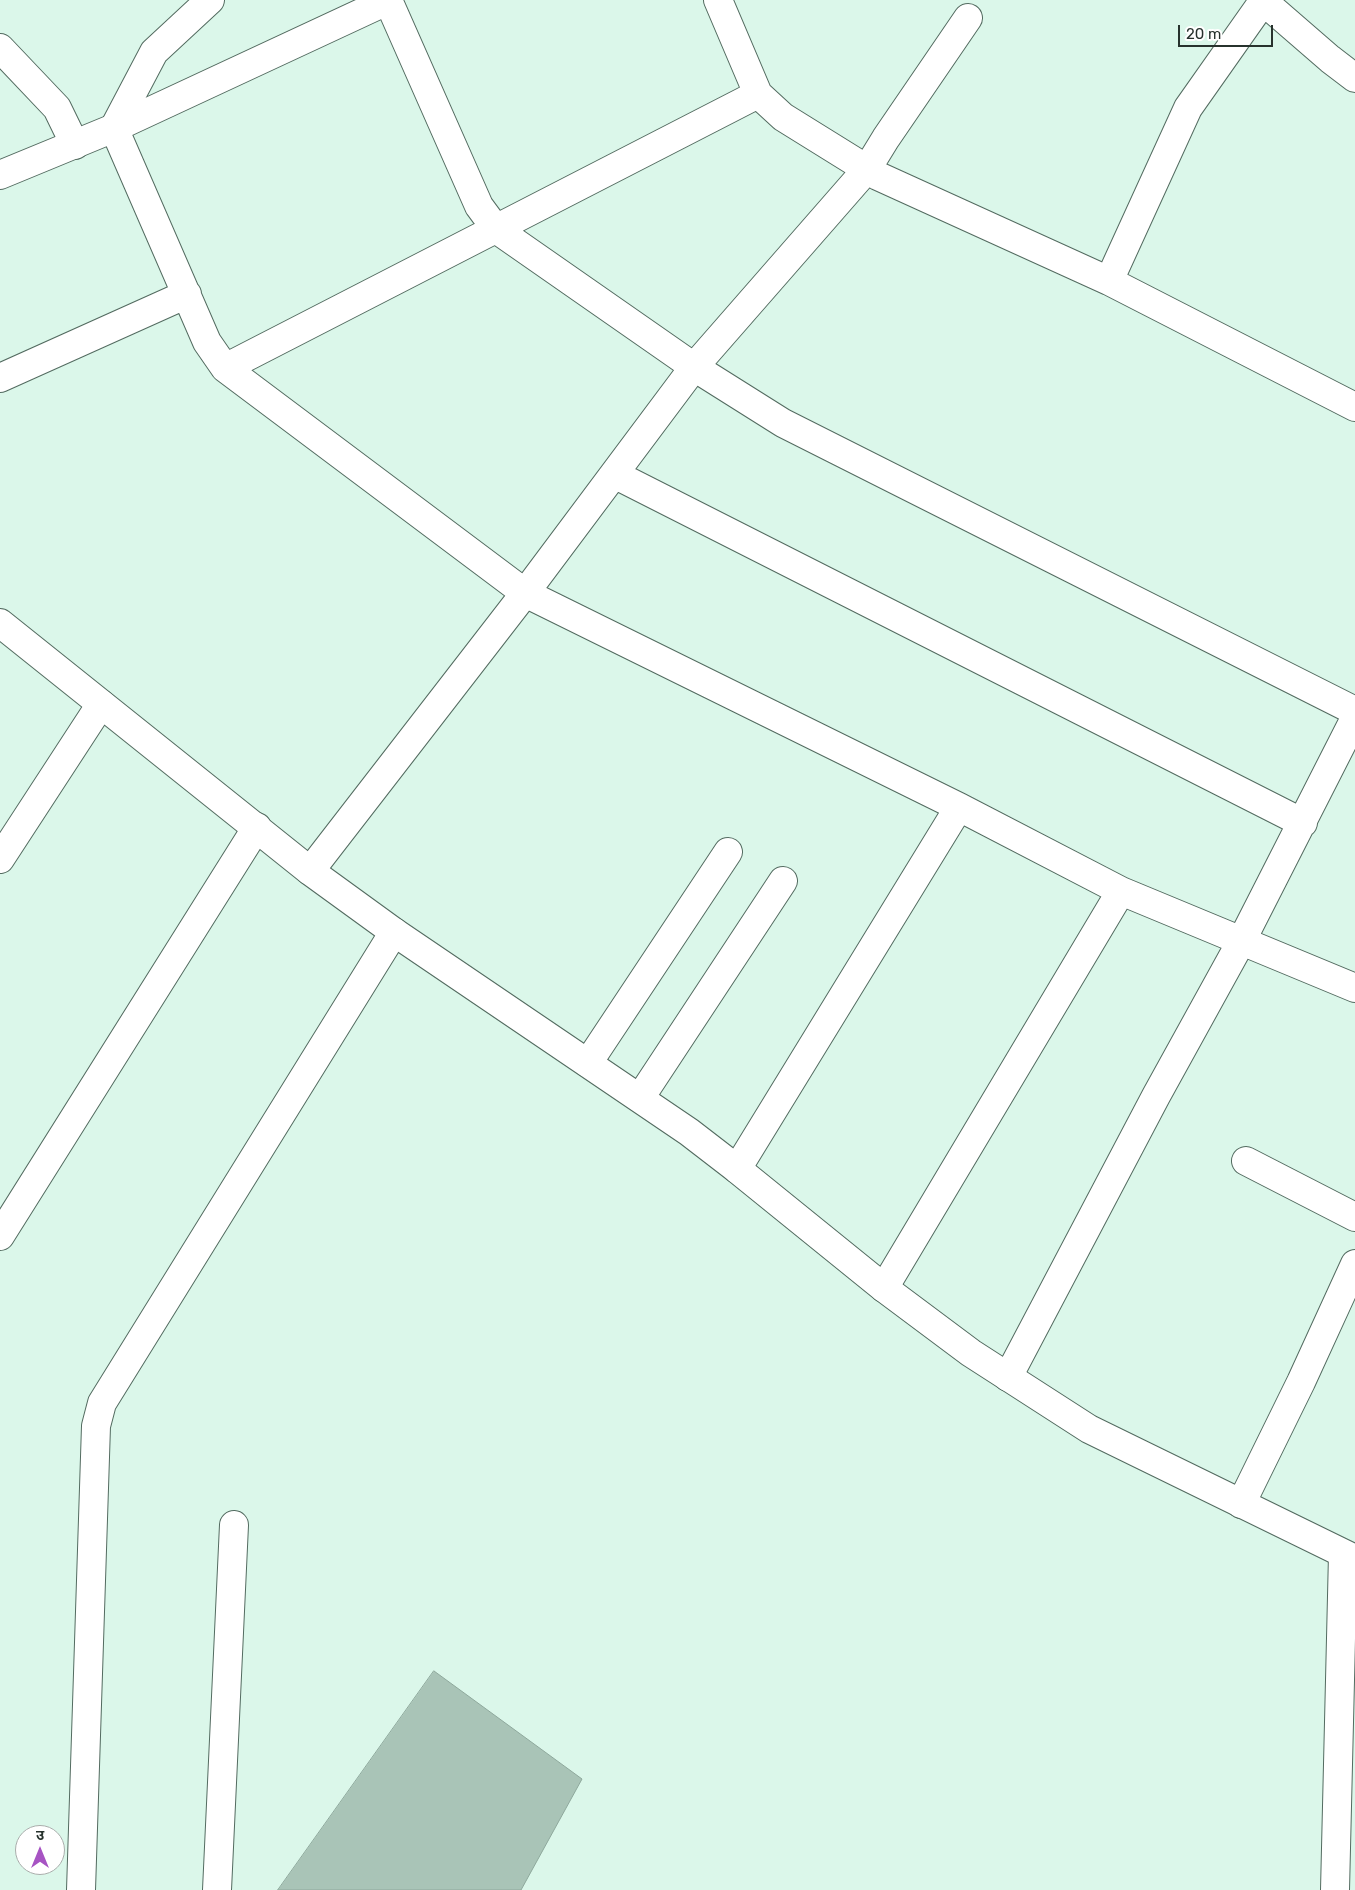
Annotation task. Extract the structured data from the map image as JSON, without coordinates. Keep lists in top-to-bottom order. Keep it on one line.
{"scale_bar":"20 m","north":"top"}
